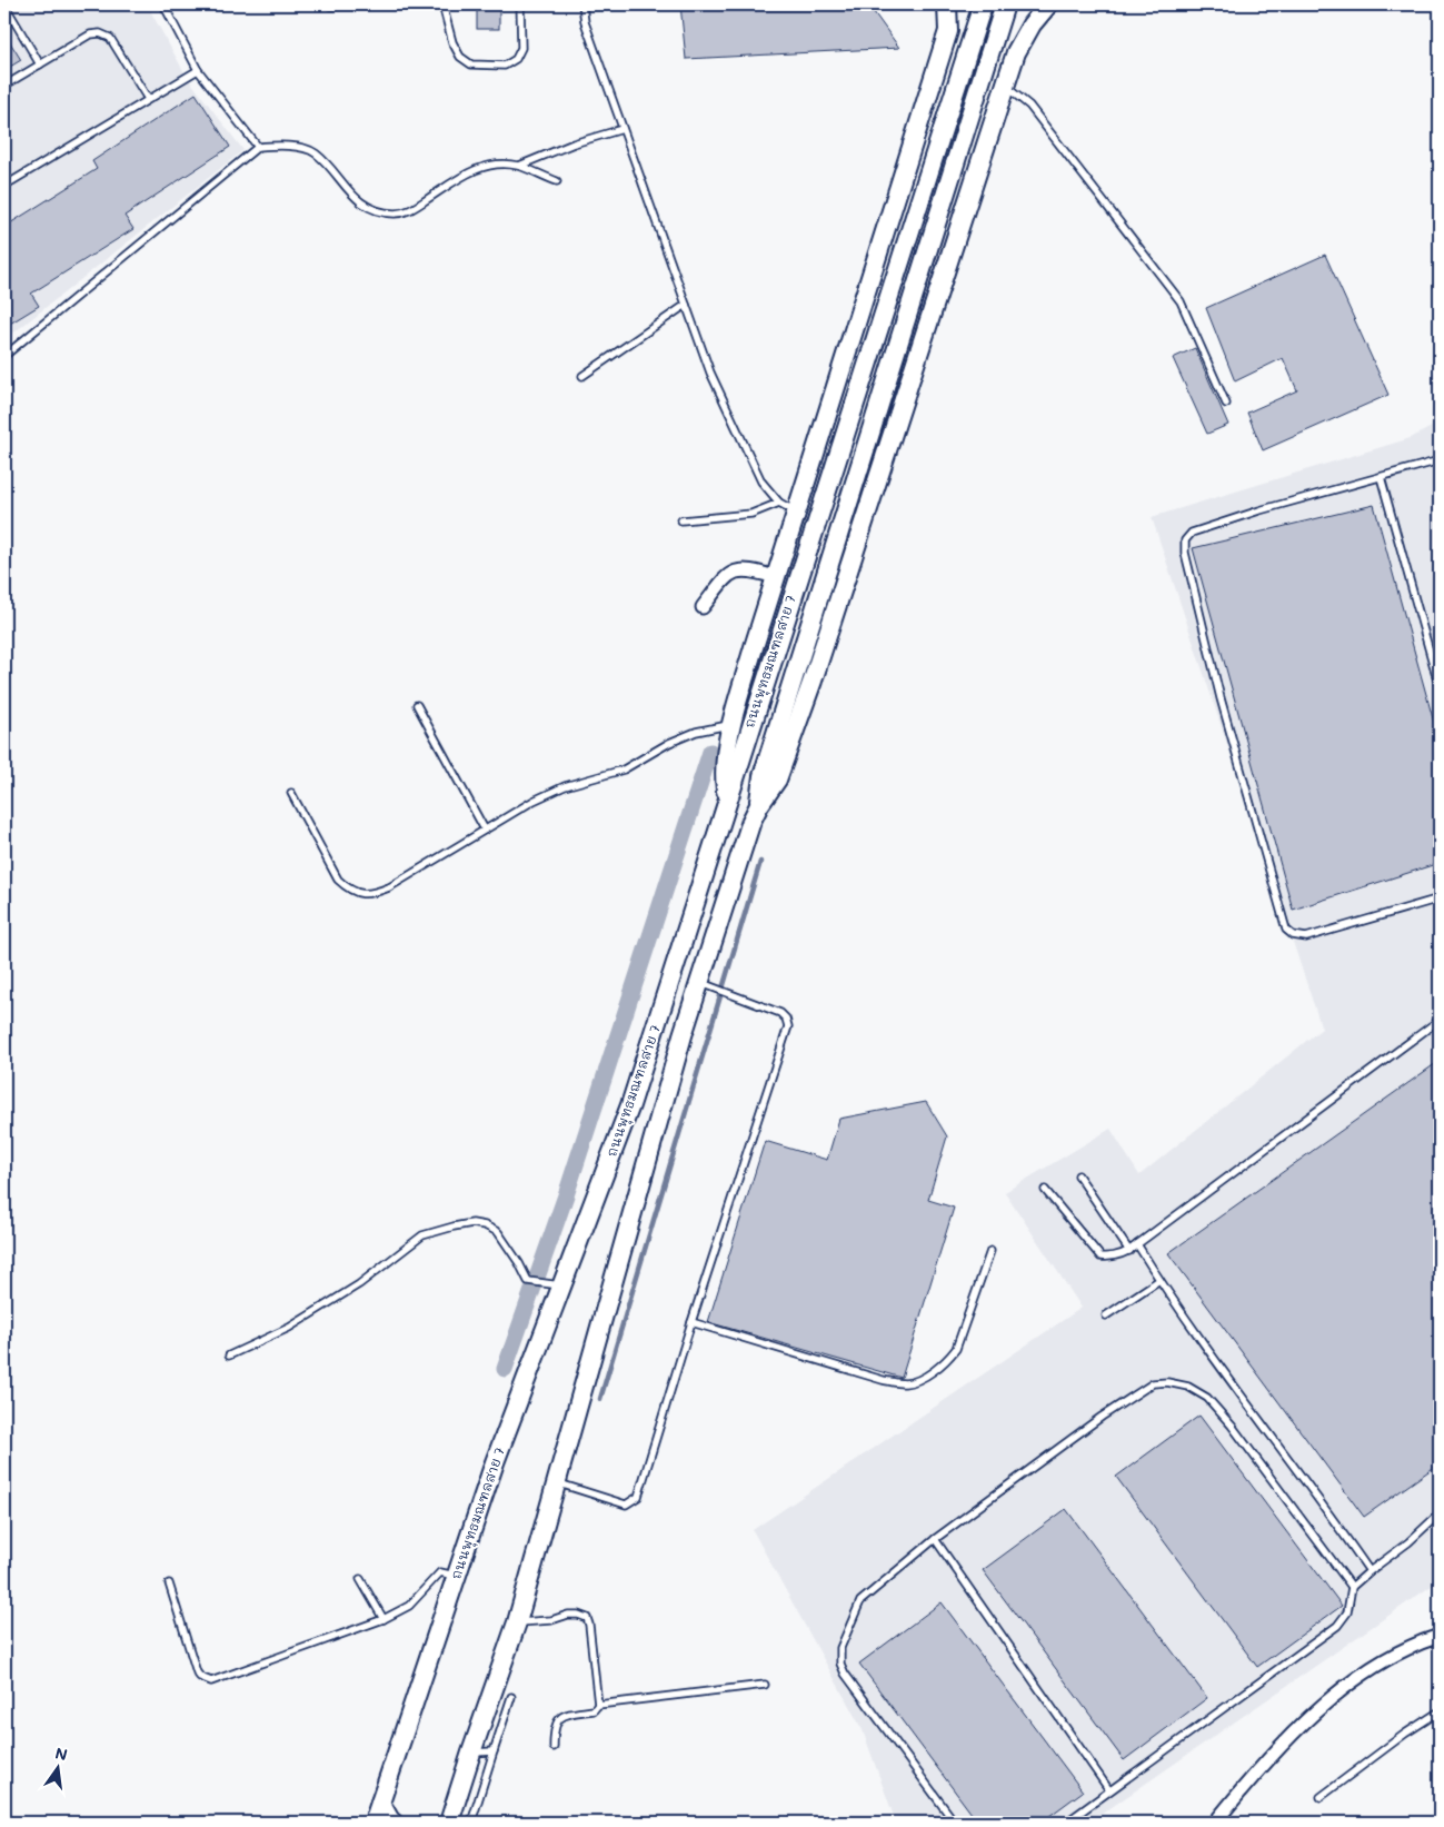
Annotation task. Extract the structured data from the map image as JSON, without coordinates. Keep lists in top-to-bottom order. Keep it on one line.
{"streets":{"main road":["ถนนพุทธมณฑลสาย 7"]},"north":"top"}
